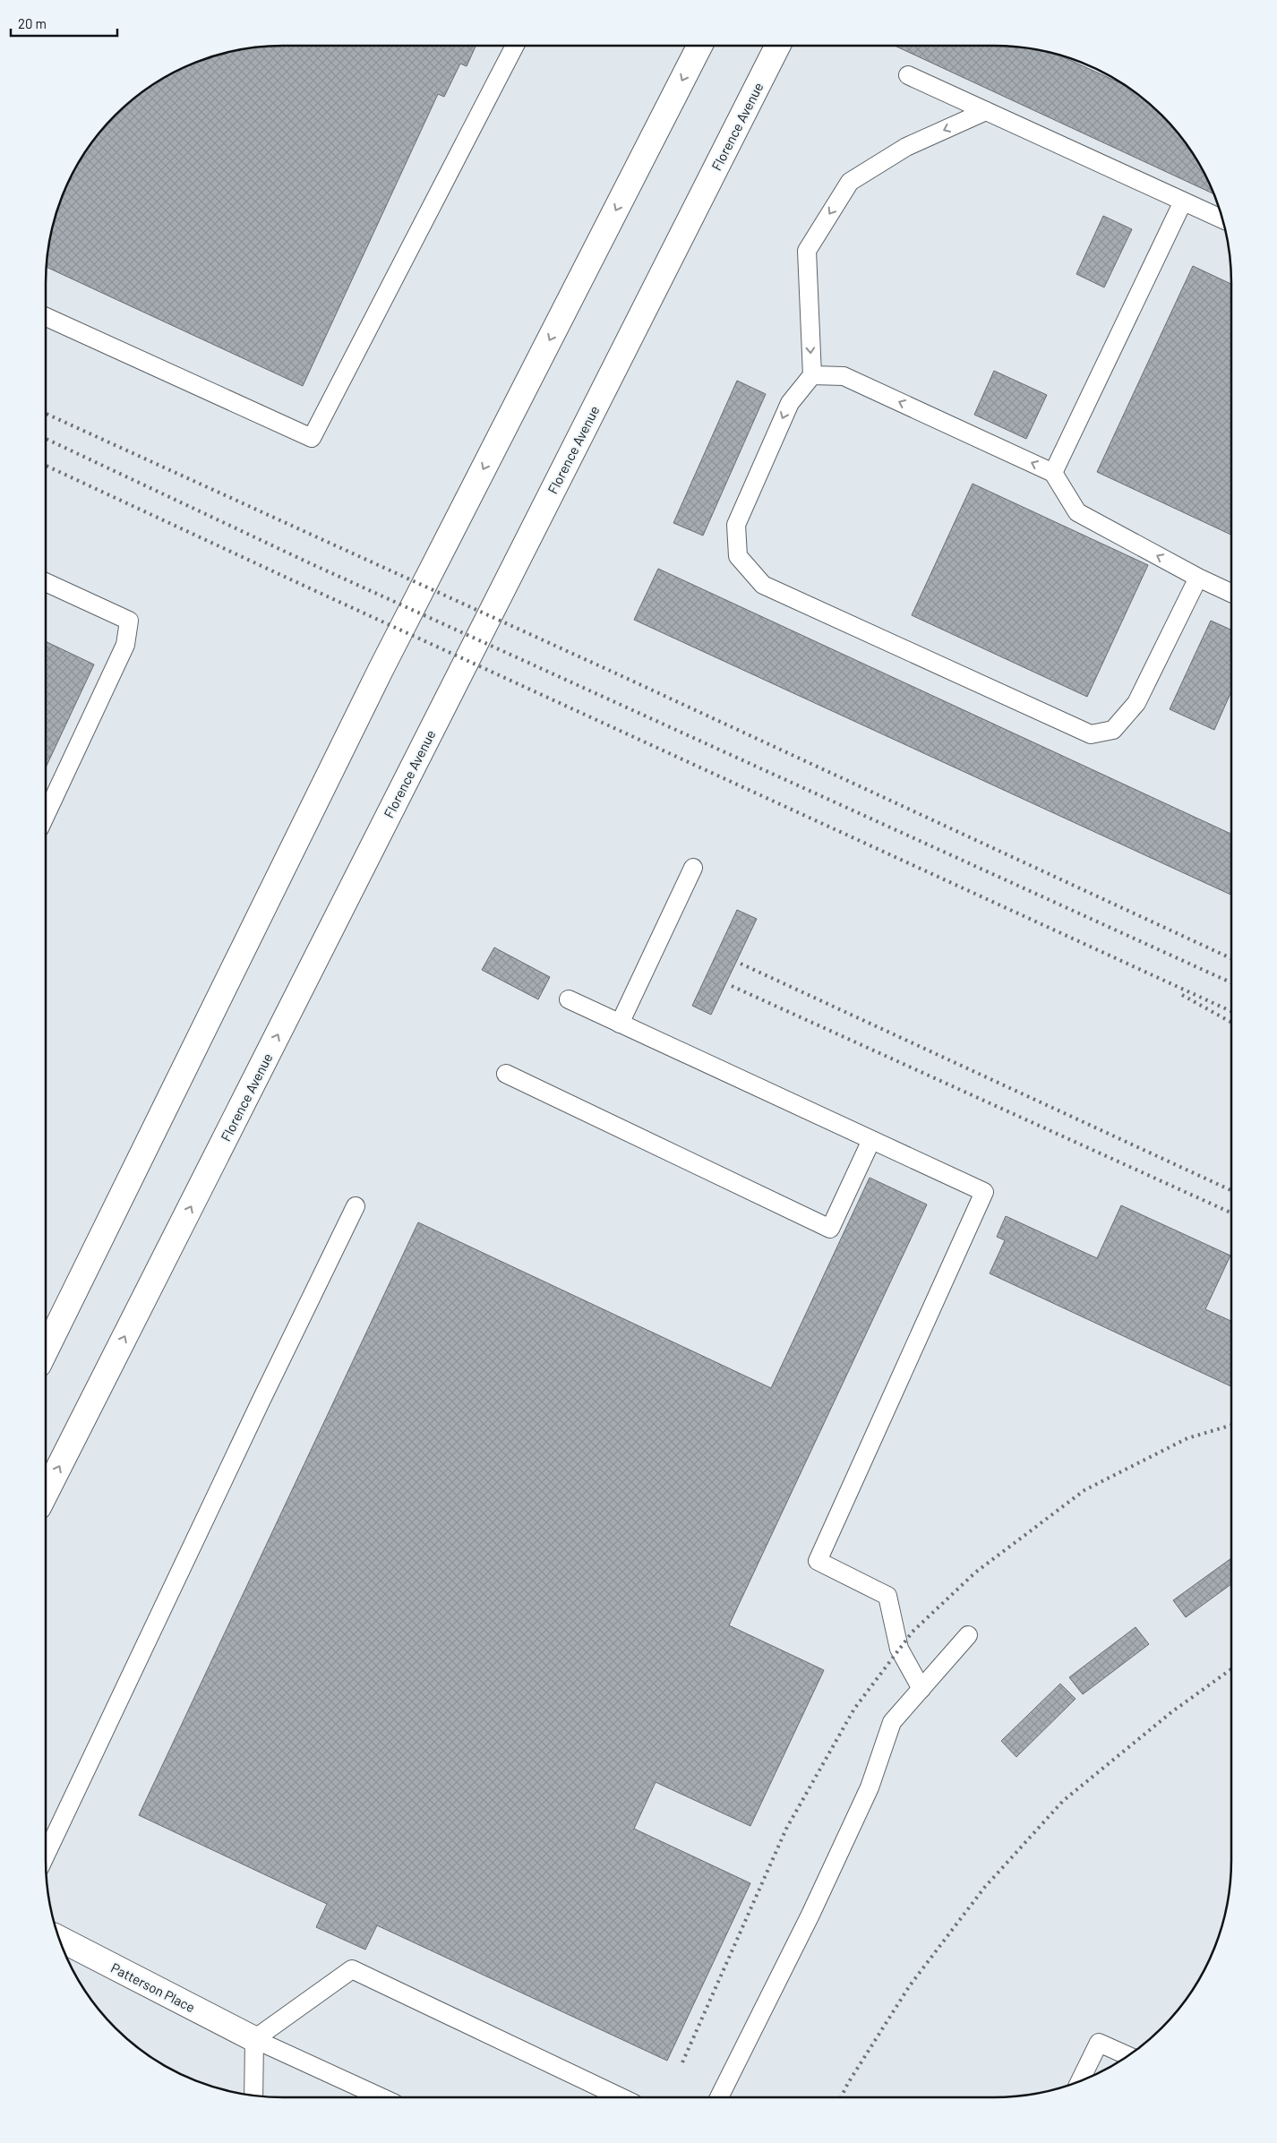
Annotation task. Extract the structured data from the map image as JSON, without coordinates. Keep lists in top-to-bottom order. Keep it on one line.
{"streets":{"main road":["Florence Avenue","Patterson Place"]},"scale_bar":"20 m"}
